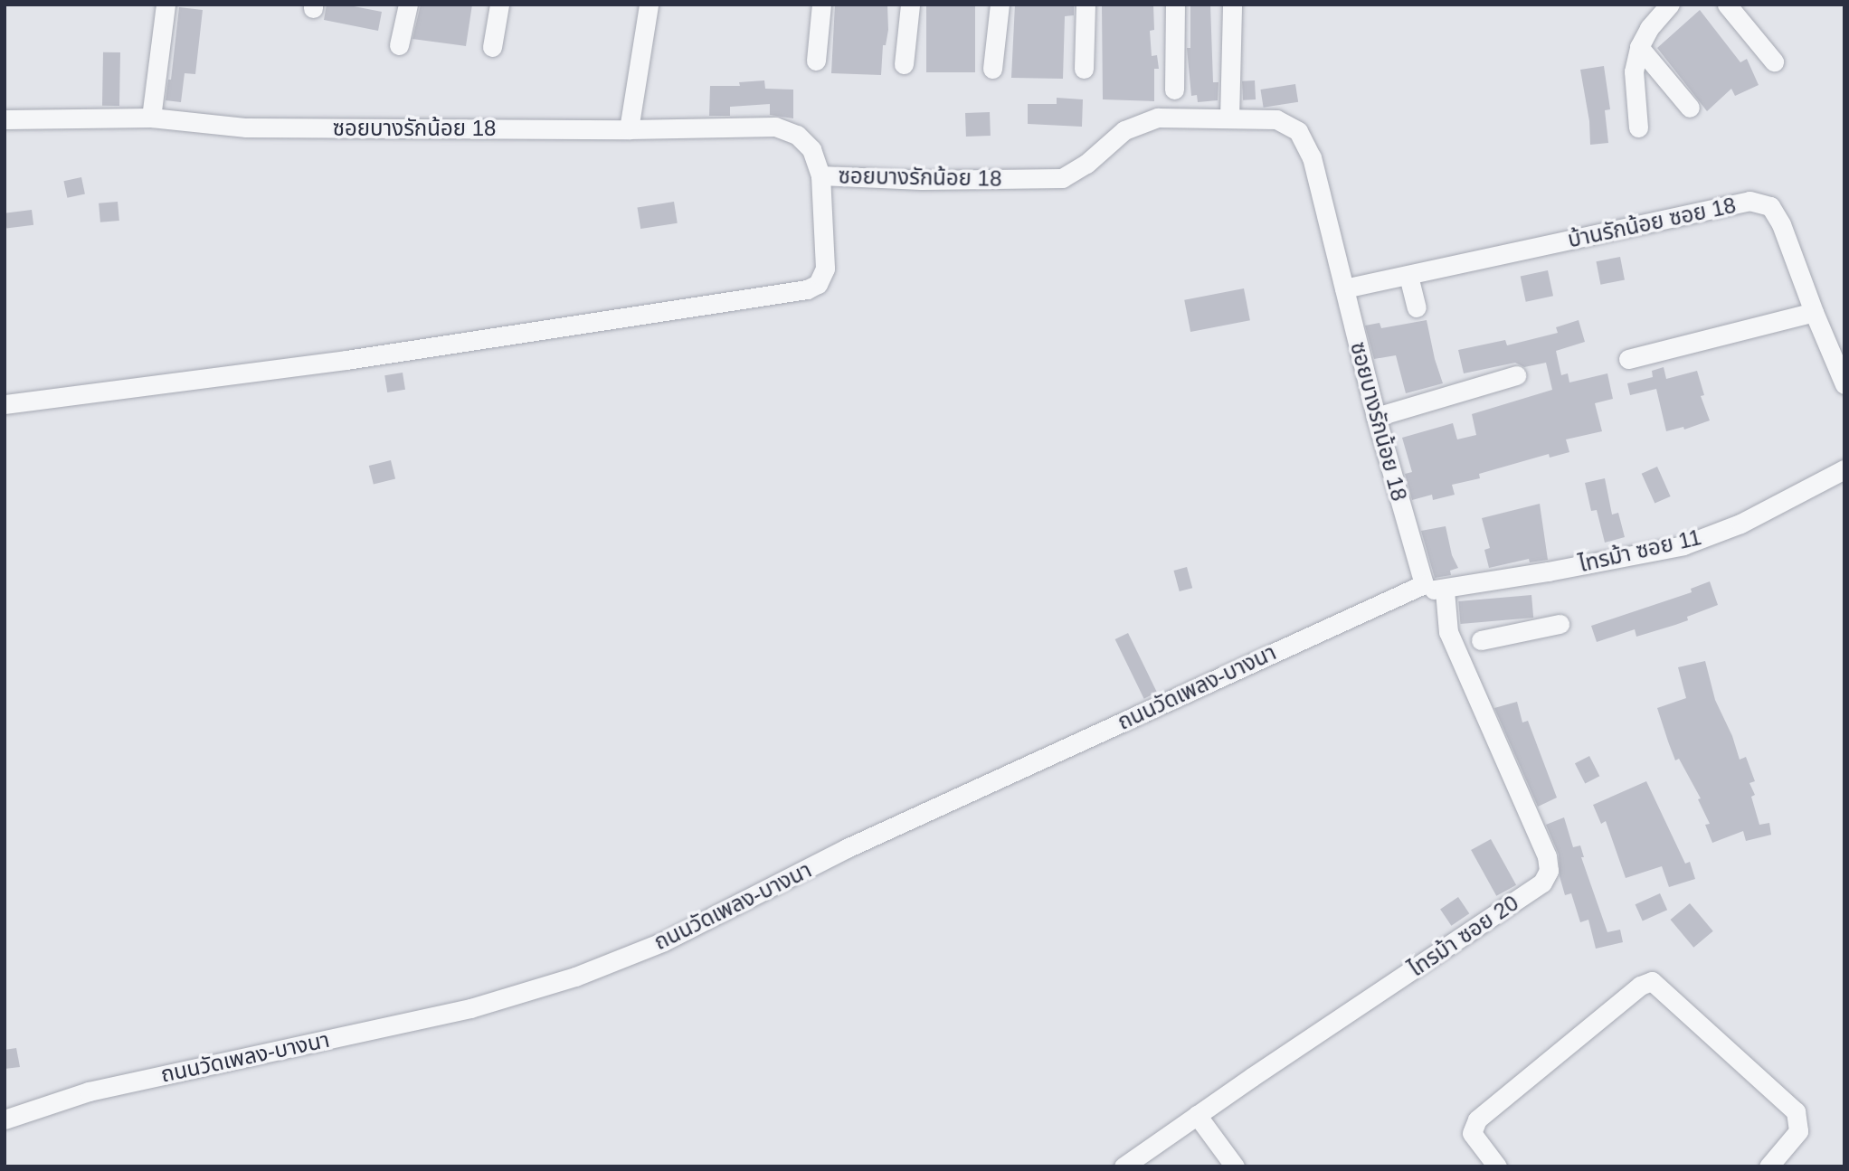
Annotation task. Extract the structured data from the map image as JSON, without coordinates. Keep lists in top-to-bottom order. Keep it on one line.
{"streets":{"street":["ซอยบางรักน้อย 18","บ้านรักน้อย ซอย 18","ไทรม้า ซอย 11","ถนนวัดเพลง-บางนา","ไทรม้า ซอย 20"]},"crossings":[["ซอยบางรักน้อย 18","บ้านรักน้อย ซอย 18"],["ซอยบางรักน้อย 18","ถนนวัดเพลง-บางนา"],["ไทรม้า ซอย 11","ไทรม้า ซอย 20"]]}
